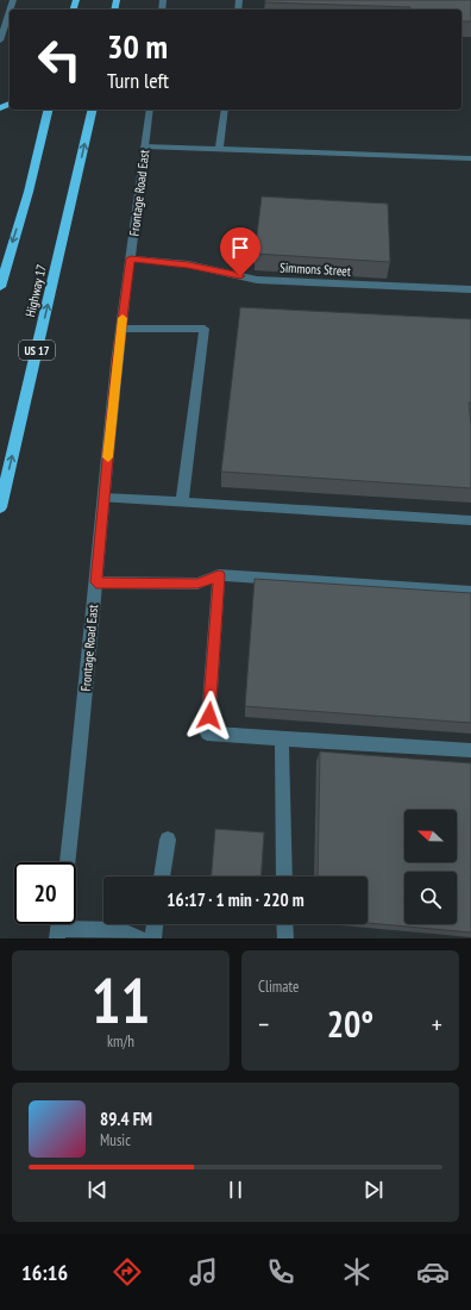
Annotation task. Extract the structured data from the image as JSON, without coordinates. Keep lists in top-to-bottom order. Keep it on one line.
{"streets":{"highway":["Highway 17","US 17"],"street":["Frontage Road East","Simmons Street"]},"crossings":[["Frontage Road East","Simmons Street"]],"north":"left","page":{"turn":["30 m","Turn left"],"limit":"20","trip":"16:17 · 1 min · 220 m","tile":[["11","km/h"],"Climate"],"heat":["−","20°","+"],"song":["89.4 FM","Music"],"tabs":"16:16"}}
